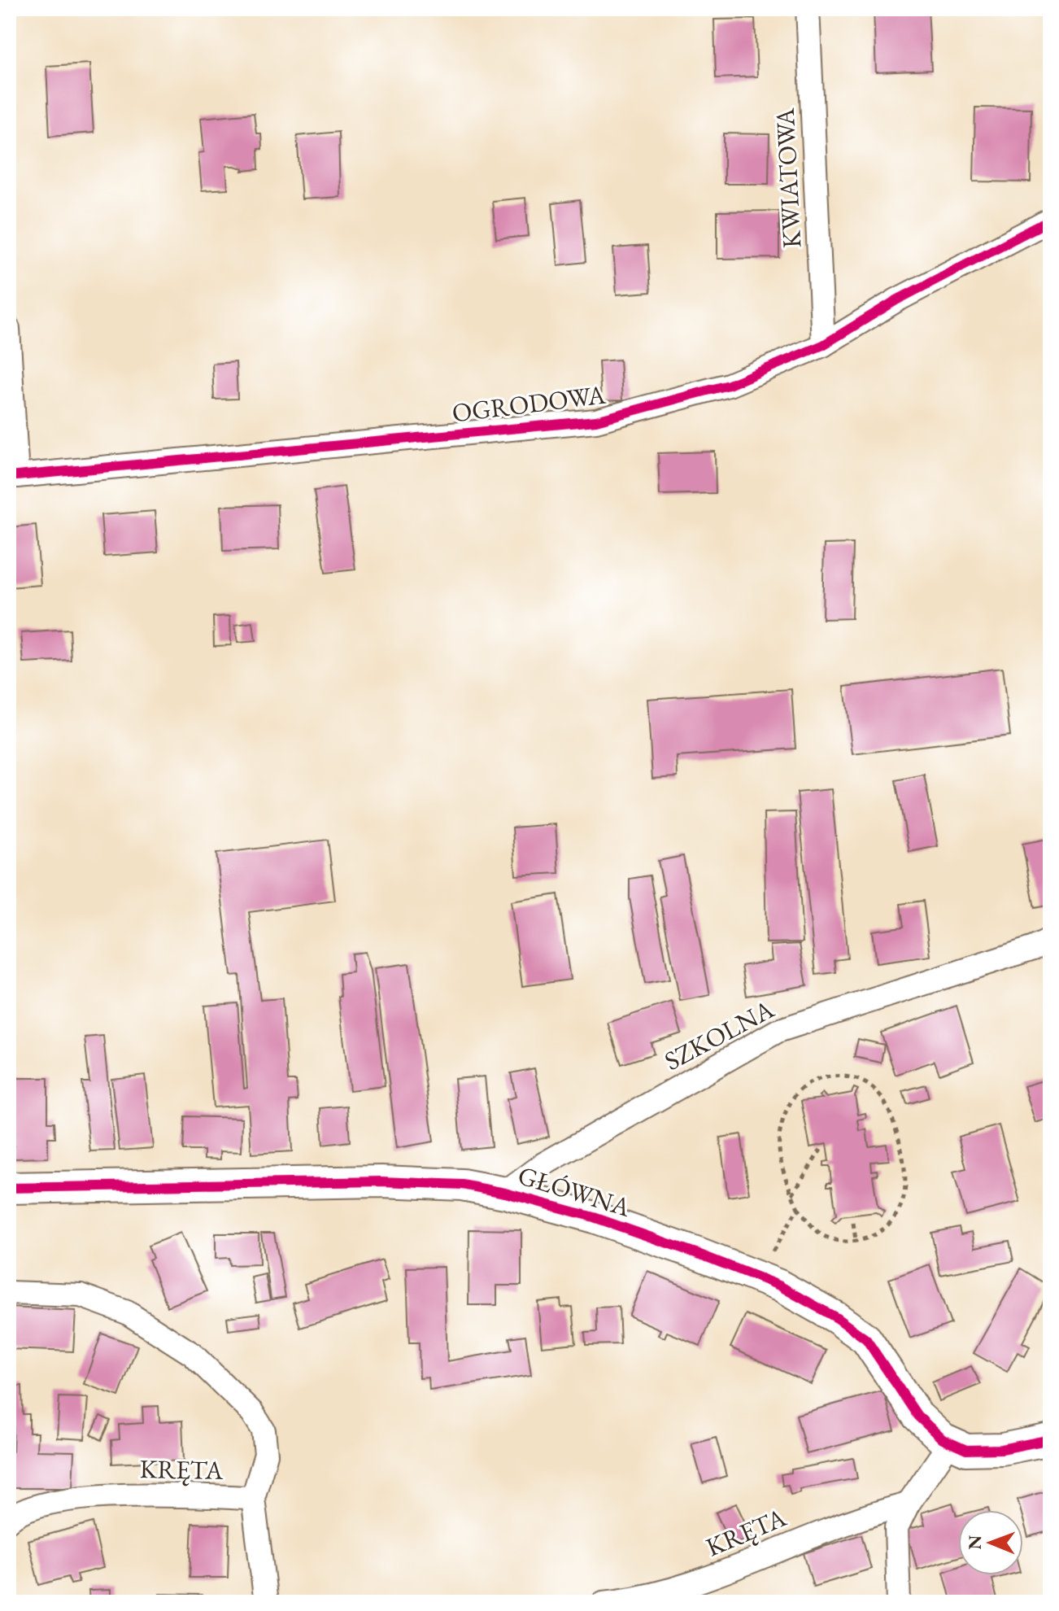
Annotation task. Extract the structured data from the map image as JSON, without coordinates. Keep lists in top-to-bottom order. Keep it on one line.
{"streets":{"street":["KWIATOWA","OGRODOWA","SZKOLNA","GŁÓWNA","KRĘTA"]},"crossings":[["KWIATOWA","OGRODOWA"],["SZKOLNA","GŁÓWNA"]],"north":"left"}
